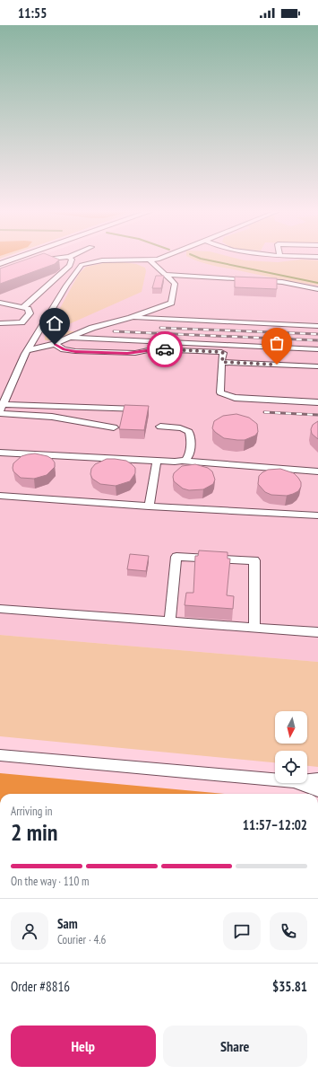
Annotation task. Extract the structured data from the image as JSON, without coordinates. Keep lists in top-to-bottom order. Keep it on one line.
{"north":"bottom","page":{"status":"11:55","heading":["2 min","Arriving in","11:57–12:02"],"panel":["Sam","Courier · 4.6","Order #8816","$35.81"],"bar":"On the way · 110 m","buttons":["Help","Share"]}}
